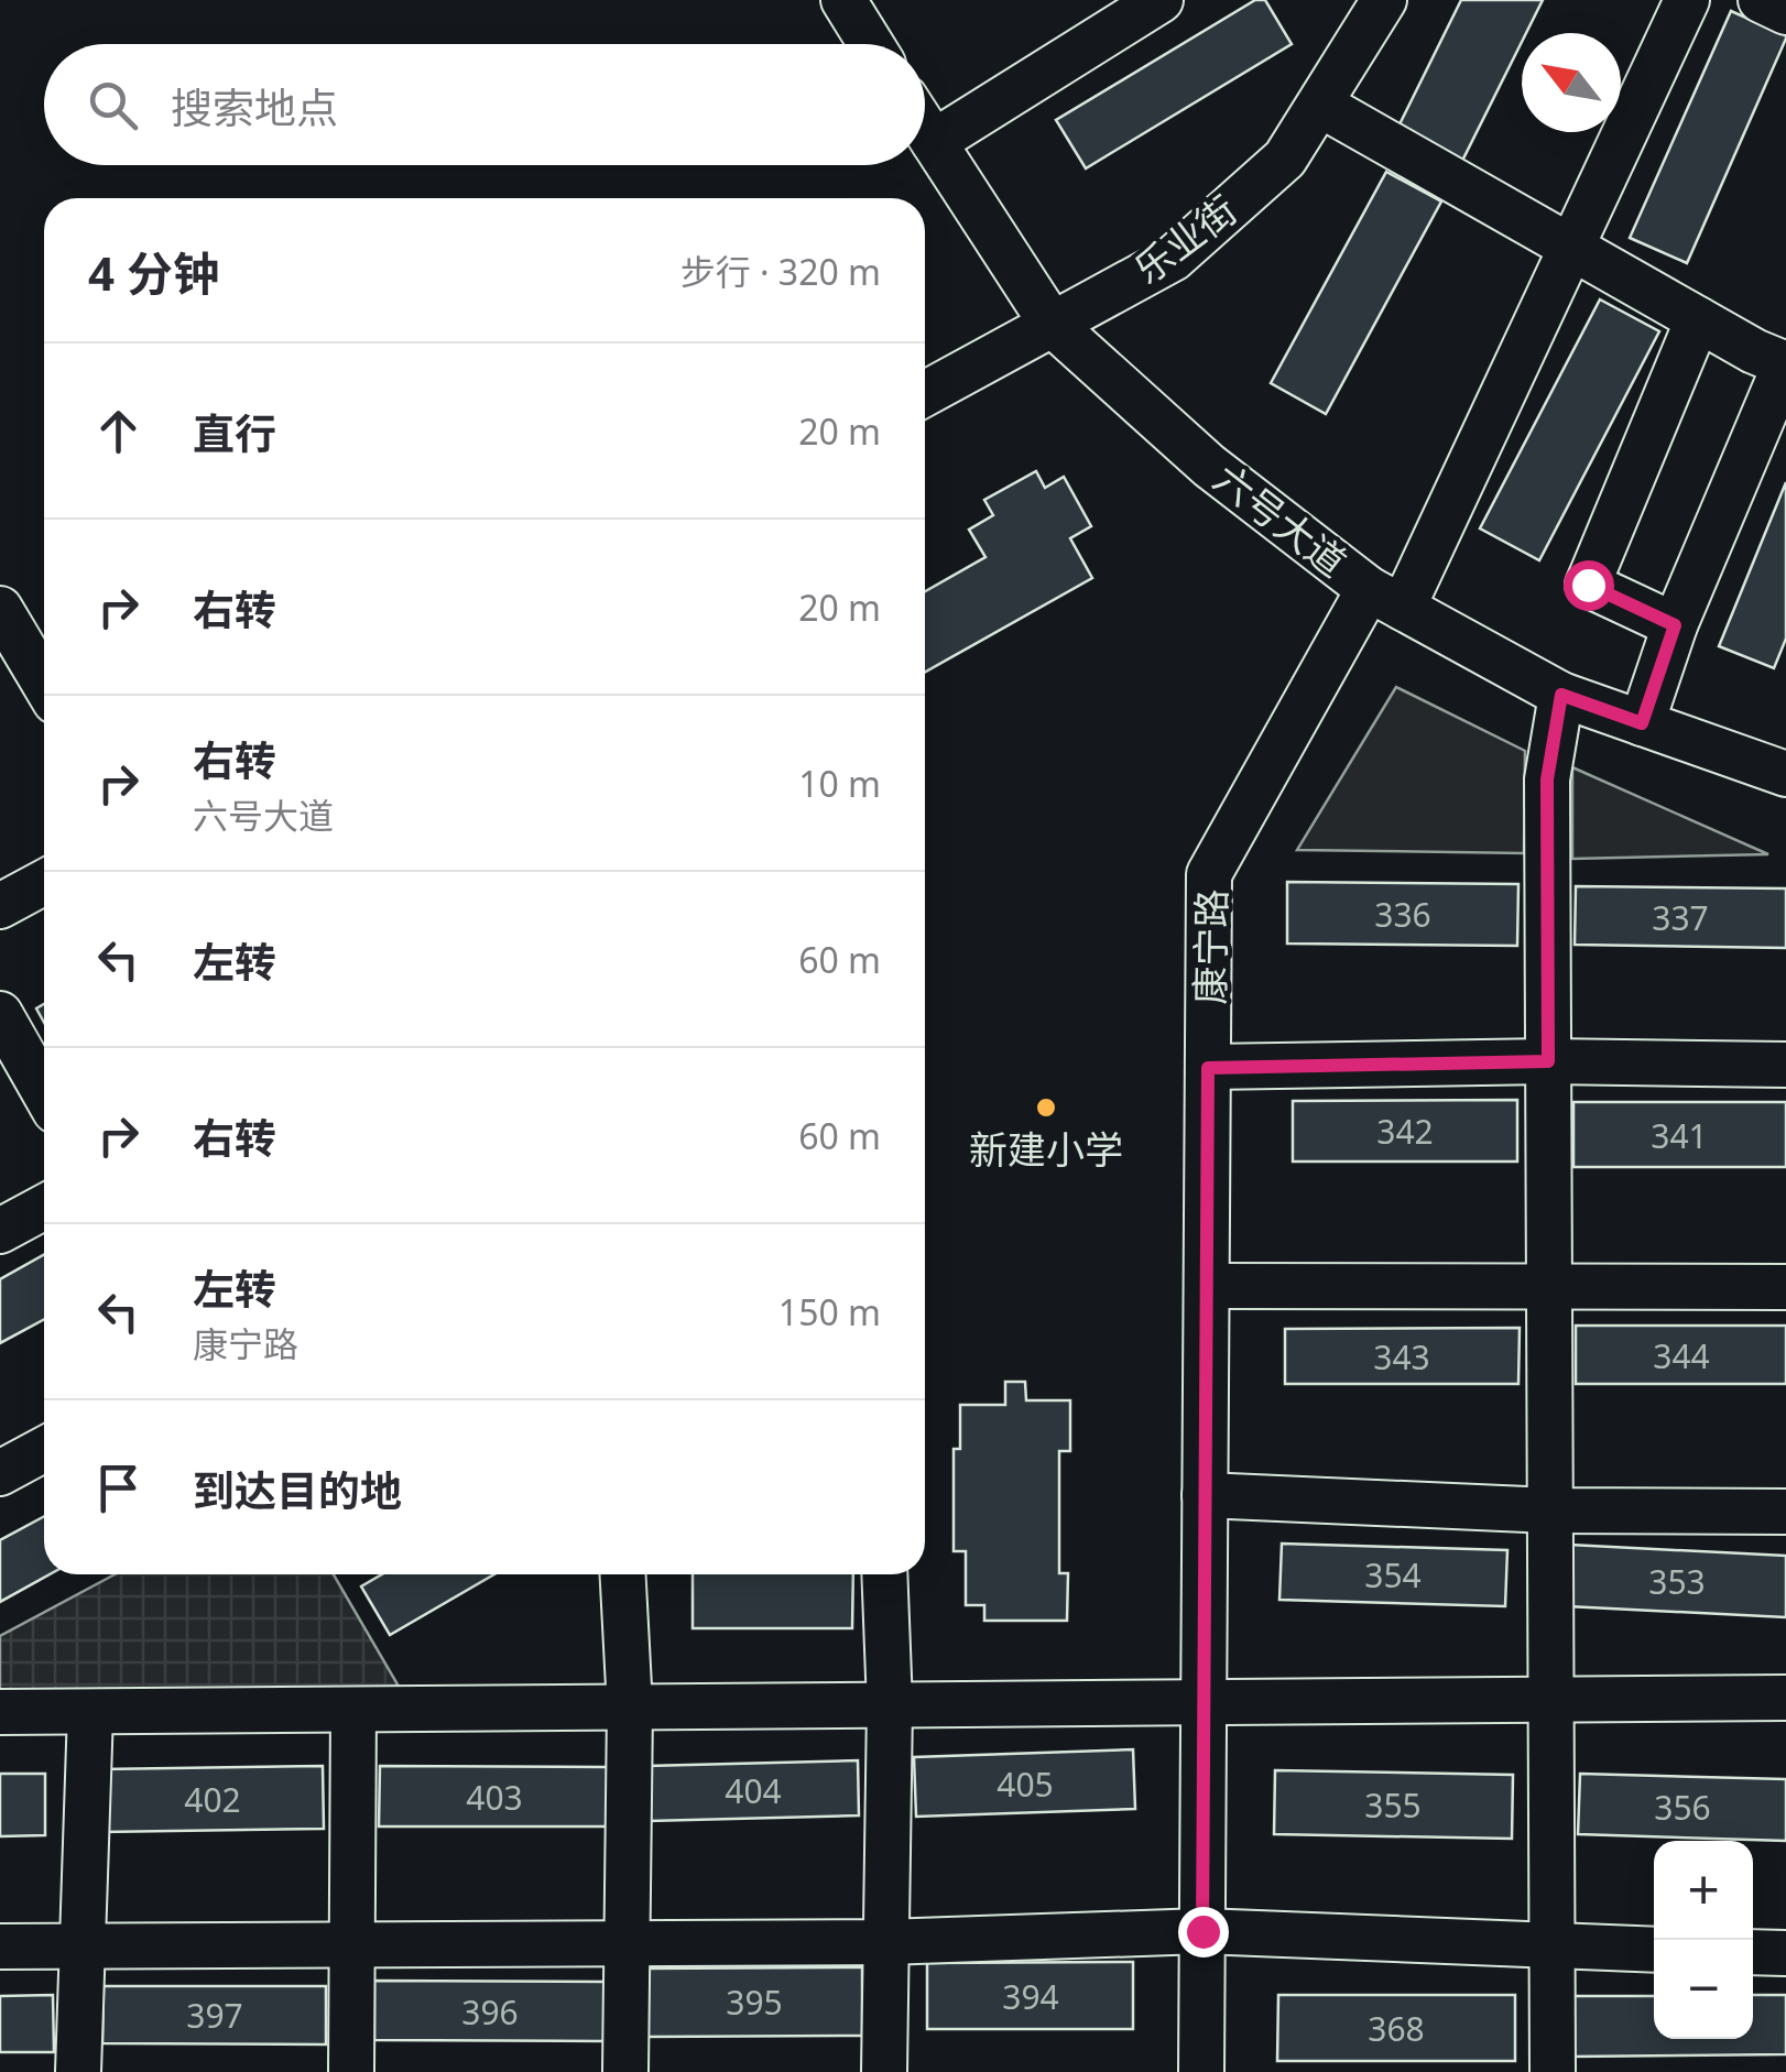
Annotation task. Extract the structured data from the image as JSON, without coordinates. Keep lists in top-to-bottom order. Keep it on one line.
{"streets":{"street":["乐业街","六号大道","康宁路"]},"crossings":[["乐业街","六号大道"],["六号大道","康宁路"]],"places":["新建小学"],"house_numbers":["336","337","342","341","344","343","354","353","405","404","403","402","355","356","394","395","396","397","368"],"north":"top left","page":{"search":"搜索地点","heading":["4 分钟","步行 · 320 m"],"list":[["直行","20 m"],["右转","20 m"],["右转","六号大道","10 m"],["左转","60 m"],["右转","60 m"],["左转","康宁路","150 m"],"到达目的地"],"map_buttons":["+","−"]}}
